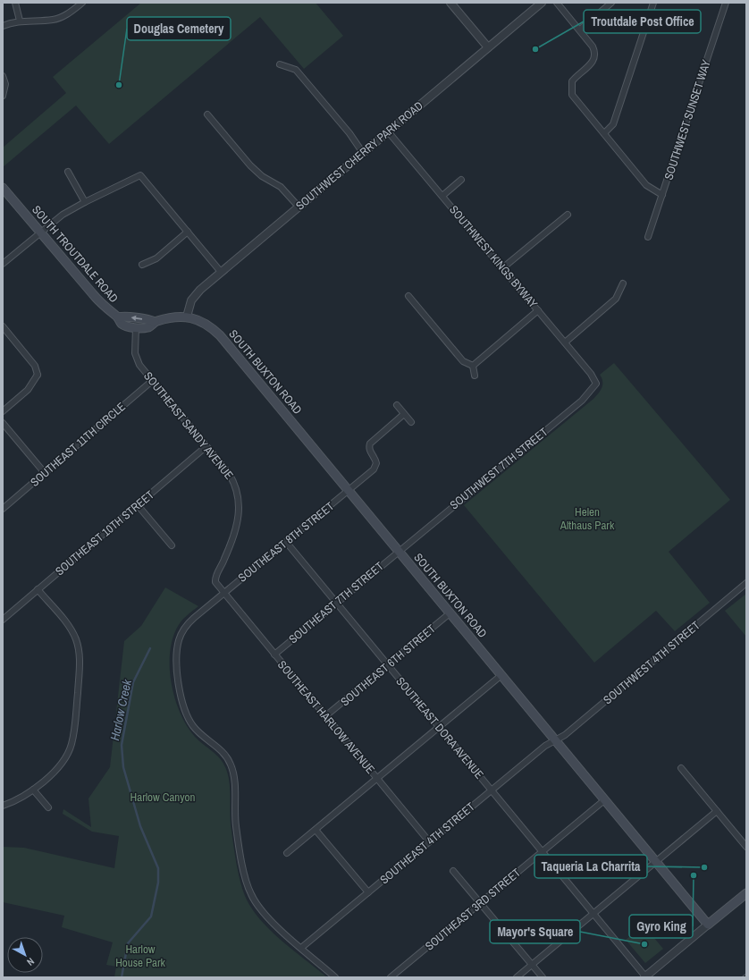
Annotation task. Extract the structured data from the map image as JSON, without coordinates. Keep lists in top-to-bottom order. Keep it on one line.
{"streets":{"main road":["SOUTH TROUTDALE ROAD","SOUTH BUXTON ROAD"],"street":["SOUTHWEST SUNSET WAY","SOUTHWEST CHERRY PARK ROAD","SOUTHWEST KINGS BYWAY","SOUTHEAST SANDY AVENUE","SOUTHEAST 11TH CIRCLE","SOUTHWEST 7TH STREET","SOUTHEAST 10TH STREET","SOUTHEAST 8TH STREET","SOUTHEAST 7TH STREET","SOUTHWEST 4TH STREET","SOUTHEAST 6TH STREET","SOUTHEAST HARLOW AVENUE","SOUTHEAST DORA AVENUE","SOUTHEAST 4TH STREET","SOUTHEAST 3RD STREET"]},"crossings":[["SOUTHWEST CHERRY PARK ROAD","SOUTHWEST KINGS BYWAY"],["SOUTHWEST CHERRY PARK ROAD","SOUTH BUXTON ROAD"],["SOUTH TROUTDALE ROAD","SOUTH BUXTON ROAD"],["SOUTH TROUTDALE ROAD","SOUTHEAST SANDY AVENUE"],["SOUTHWEST KINGS BYWAY","SOUTHWEST 7TH STREET"],["SOUTH BUXTON ROAD","SOUTHEAST SANDY AVENUE"],["SOUTH BUXTON ROAD","SOUTHWEST 7TH STREET"],["SOUTH BUXTON ROAD","SOUTHEAST 8TH STREET"],["SOUTH BUXTON ROAD","SOUTHEAST 7TH STREET"],["SOUTH BUXTON ROAD","SOUTHWEST 4TH STREET"],["SOUTH BUXTON ROAD","SOUTHEAST 6TH STREET"],["SOUTH BUXTON ROAD","SOUTHEAST 4TH STREET"],["SOUTH BUXTON ROAD","SOUTHEAST 3RD STREET"],["SOUTHEAST SANDY AVENUE","SOUTHEAST 11TH CIRCLE"],["SOUTHEAST SANDY AVENUE","SOUTHEAST 10TH STREET"],["SOUTHEAST SANDY AVENUE","SOUTHEAST 8TH STREET"],["SOUTHEAST SANDY AVENUE","SOUTHEAST HARLOW AVENUE"],["SOUTHWEST 7TH STREET","SOUTHEAST 7TH STREET"],["SOUTHEAST 8TH STREET","SOUTHEAST HARLOW AVENUE"],["SOUTHEAST 8TH STREET","SOUTHEAST DORA AVENUE"],["SOUTHEAST 7TH STREET","SOUTHEAST HARLOW AVENUE"],["SOUTHEAST 7TH STREET","SOUTHEAST DORA AVENUE"],["SOUTHWEST 4TH STREET","SOUTHEAST 4TH STREET"],["SOUTHEAST 6TH STREET","SOUTHEAST HARLOW AVENUE"],["SOUTHEAST 6TH STREET","SOUTHEAST DORA AVENUE"],["SOUTHEAST HARLOW AVENUE","SOUTHEAST 4TH STREET"],["SOUTHEAST DORA AVENUE","SOUTHEAST 4TH STREET"],["SOUTHEAST DORA AVENUE","SOUTHEAST 3RD STREET"]],"water":["Harlow Creek"],"parks":["Helen Althaus Park","Harlow Canyon","Harlow House Park"],"places":["Troutdale Post Office","Douglas Cemetery","Taqueria La Charrita","Gyro King","Mayor's Square"],"north":"bottom right"}
